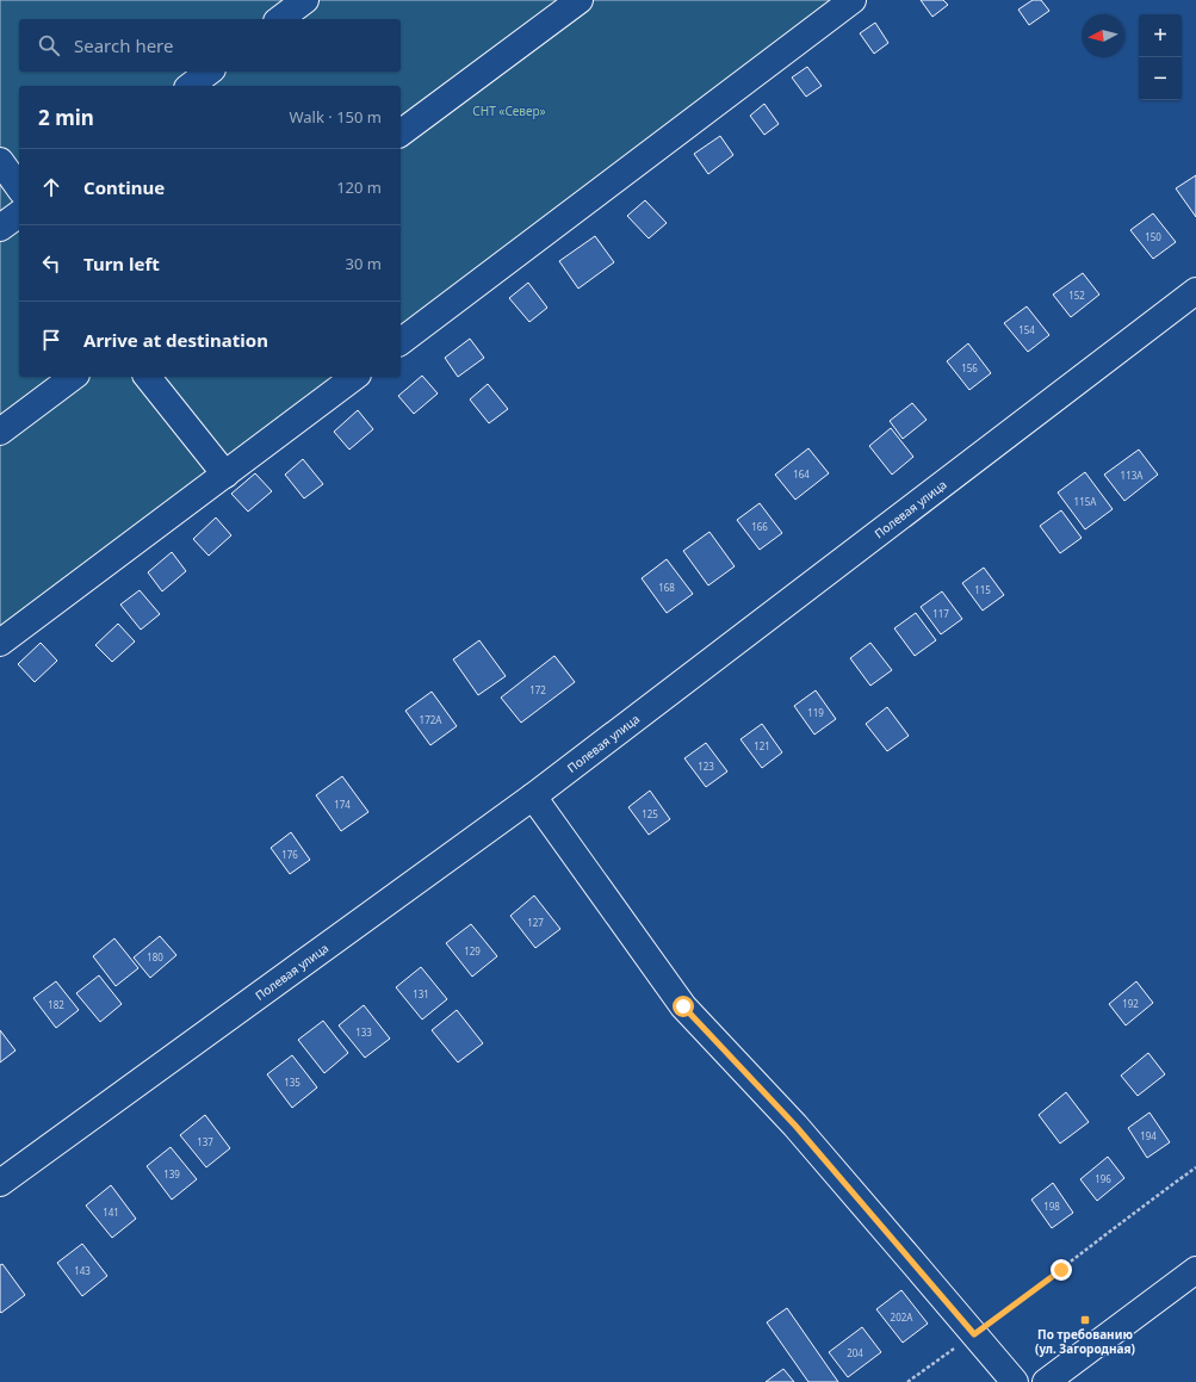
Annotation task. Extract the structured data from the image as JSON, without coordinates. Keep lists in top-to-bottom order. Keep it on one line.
{"streets":{"street":["Полевая улица"]},"parks":["СНТ «Север»"],"places":{"transit":["По требованию (ул. Загородная)"]},"house_numbers":["150","152","154","156","164","113А","115А","166","168","115","117","172","119","172А","121","123","174","125","176","127","129","180","131","192","182","133","135","194","137","139","196","198","141","143","202А","204"],"north":"left","page":{"map_buttons":["+","−"],"search":"Search here","heading":["2 min","Walk · 150 m"],"list":[["Continue","120 m"],["Turn left","30 m"],"Arrive at destination"]}}
